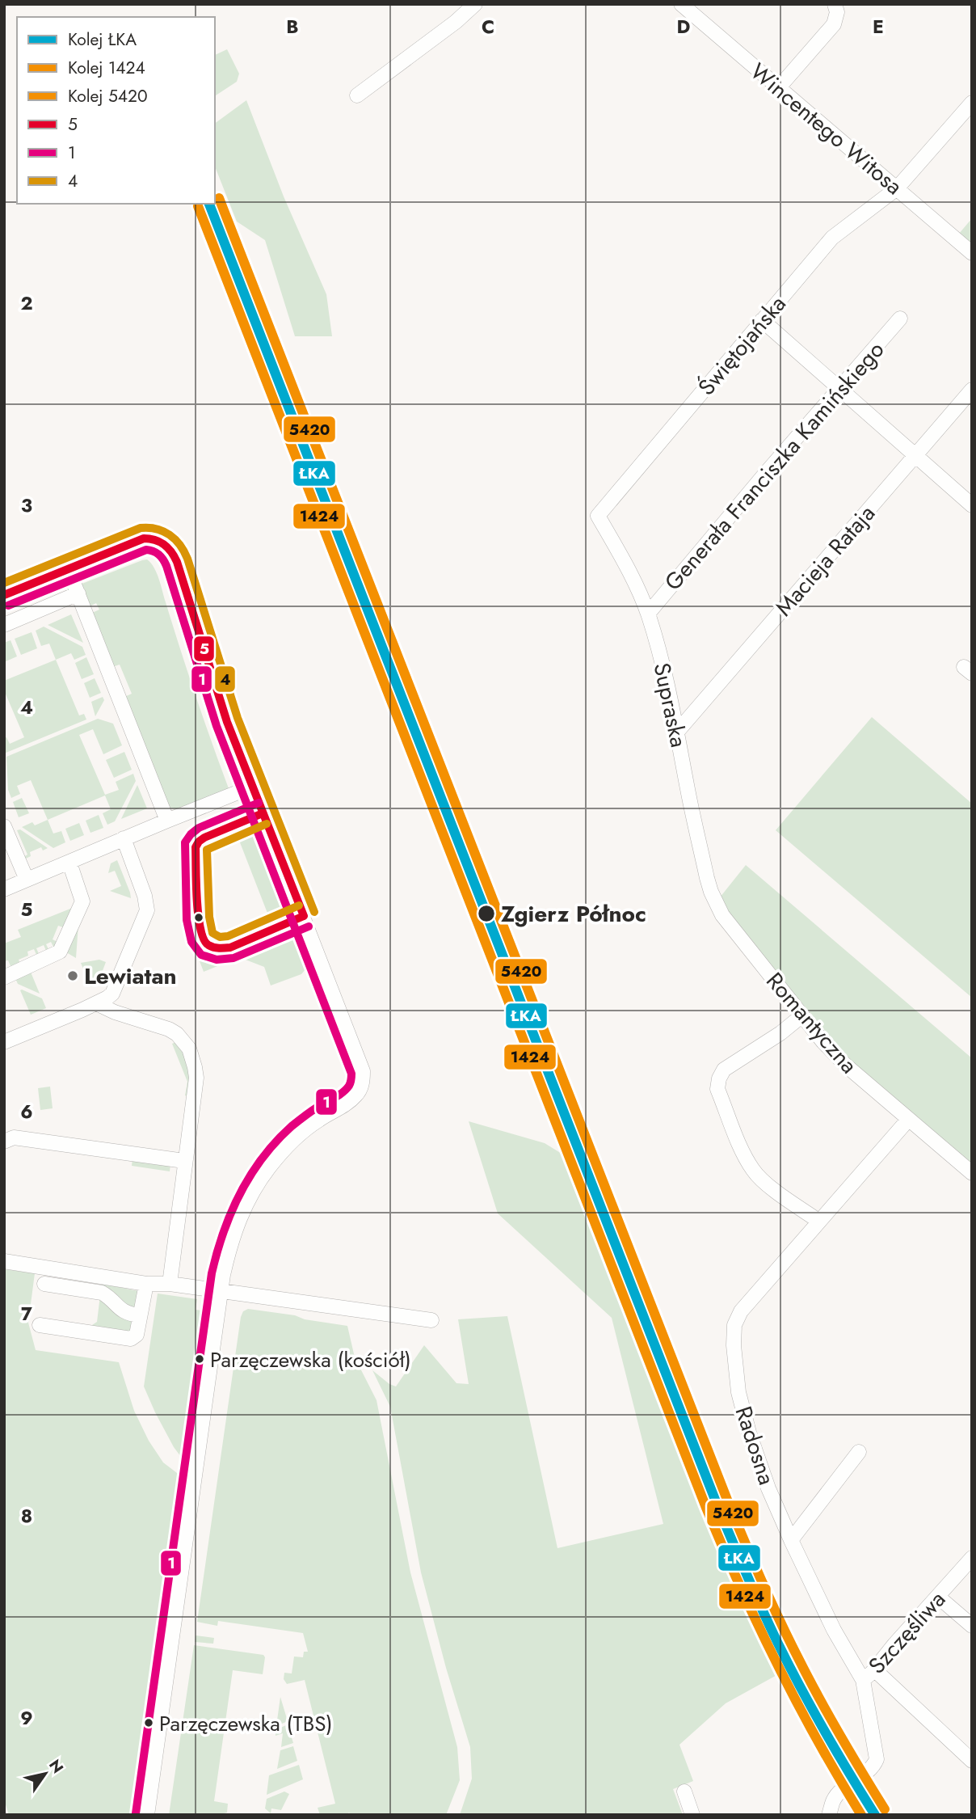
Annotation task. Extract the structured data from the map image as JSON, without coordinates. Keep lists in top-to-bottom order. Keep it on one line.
{"streets":{"street":["Wincentego Witosa","Świętojańska","Generała Franciszka Kamińskiego","Macieja Rataja","Supraska","Romantyczna","Radosna","Szczęśliwa"]},"crossings":[["Wincentego Witosa","Świętojańska"],["Świętojańska","Supraska"],["Generała Franciszka Kamińskiego","Supraska"],["Macieja Rataja","Supraska"],["Supraska","Romantyczna"],["Romantyczna","Radosna"],["Radosna","Szczęśliwa"]],"places":["Zgierz Północ","Lewiatan","Parzęczewska (kościół)","Parzęczewska (TBS)"],"lines":["rail line 5420","rail line ŁKA","rail line 1424","transit line 4","transit line 5","transit line 1"],"legend":["Kolej ŁKA","Kolej 1424","Kolej 5420","5","1","4"],"north":"top right","grid":{"columns":["B","C","D","E"],"rows":["2","3","4","5","6","7","8","9"]}}
